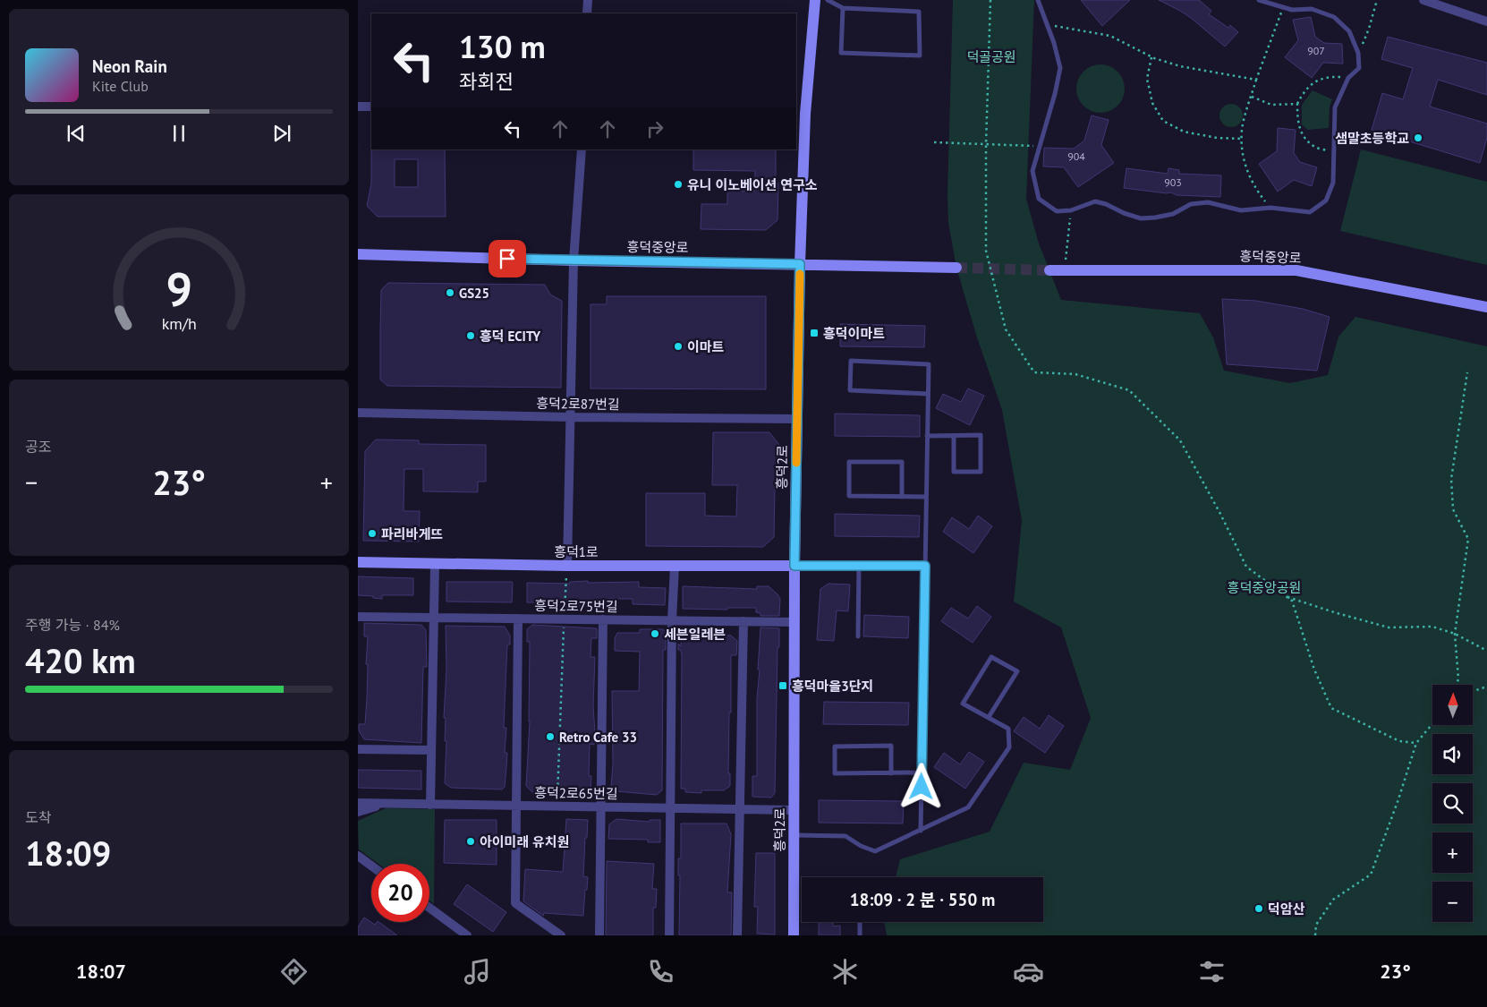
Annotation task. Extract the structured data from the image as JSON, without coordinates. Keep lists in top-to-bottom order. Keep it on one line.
{"streets":{"street":["흥덕중앙로","흥덕2로87번길","흥덕2로","흥덕1로","흥덕2로75번길","흥덕2로65번길"]},"crossings":[["흥덕중앙로","흥덕2로"],["흥덕2로87번길","흥덕2로"],["흥덕2로","흥덕1로"],["흥덕2로","흥덕2로75번길"],["흥덕2로","흥덕2로65번길"]],"parks":["덕골공원","흥덕중앙공원"],"places":{"other":["샘말초등학교","유니 이노베이션 연구소","GS25","흥덕 ECITY","이마트","파리바게뜨","세븐일레븐","Retro Cafe 33","아이미래 유치원","덕암산"],"transit":["흥덕이마트","흥덕마을3단지"]},"house_numbers":["907","904","903"],"north":"top","page":{"turn":["130 m","좌회전"],"song":["Neon Rain","Kite Club"],"tile":["공조",["주행 가능 · 84%","420 km"],["도착","18:09"]],"heat":["−","23°","+"],"map_buttons":["+","−"],"limit":"20","trip":"18:09 · 2 분 · 550 m","tabs":["18:07","23°"],"gauge":["9","km/h"]}}
